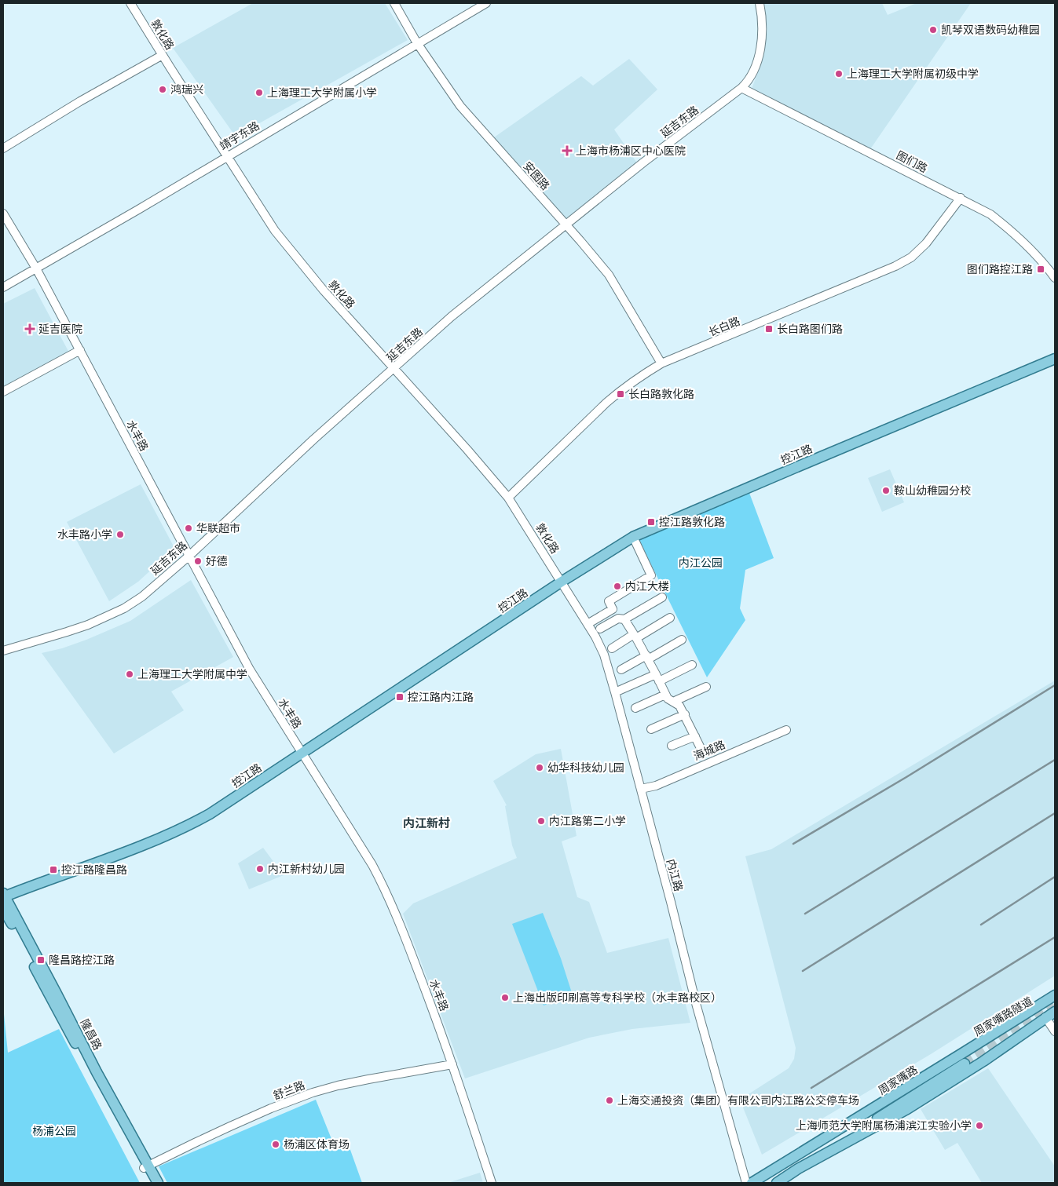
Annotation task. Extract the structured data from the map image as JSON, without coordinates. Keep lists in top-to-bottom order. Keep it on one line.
{"streets":{"main road":["控江路","周家嘴路隧道","隆昌路","周家嘴路"],"street":["敦化路","延吉东路","靖宇东路","图们路","安图路","长白路","水丰路","海城路","内江路","舒兰路"]},"crossings":[["敦化路","延吉东路"],["敦化路","靖宇东路"],["敦化路","长白路"],["敦化路","控江路"],["敦化路","内江路"],["延吉东路","图们路"],["延吉东路","安图路"],["延吉东路","水丰路"],["靖宇东路","安图路"],["靖宇东路","水丰路"],["图们路","长白路"],["安图路","长白路"],["水丰路","控江路"],["水丰路","舒兰路"],["控江路","内江路"],["控江路","隆昌路"],["海城路","内江路"],["周家嘴路隧道","周家嘴路"],["隆昌路","舒兰路"]],"districts":["内江新村"],"parks":["内江公园","杨浦公园"],"places":{"other":["凯琴双语数码幼稚园","上海理工大学附属初级中学","鸿瑞兴","上海理工大学附属小学","鞍山幼稚园分校","华联超市","水丰路小学","好德","内江大楼","上海理工大学附属中学","幼华科技幼儿园","内江路第二小学","内江新村幼儿园","上海出版印刷高等专科学校（水丰路校区）","上海交通投资（集团）有限公司内江路公交停车场","上海师范大学附属杨浦滨江实验小学","杨浦区体育场"],"health":["上海市杨浦区中心医院","延吉医院"],"transit":["图们路控江路","长白路图们路","长白路敦化路","控江路敦化路","控江路内江路","控江路隆昌路","隆昌路控江路"]}}
